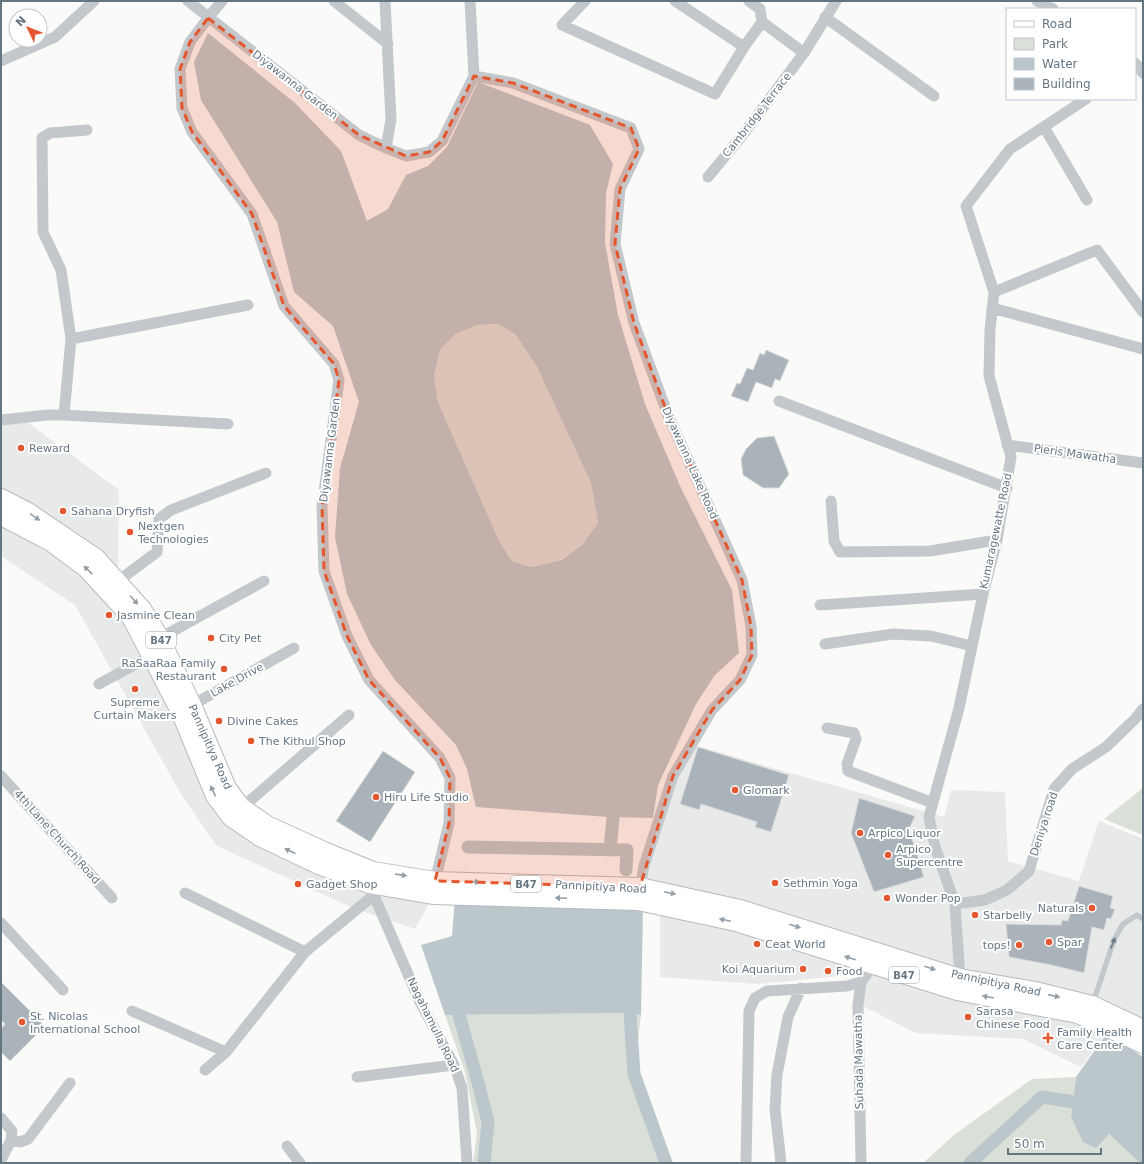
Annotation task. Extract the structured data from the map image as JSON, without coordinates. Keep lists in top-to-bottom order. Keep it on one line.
{"streets":{"main road":["B47","Pannipitiya Road"],"street":["Diyawanna Garden","Cambridge Terrace","Pieris Mawatha","Diyawanna Lake Road","Kumaragewatte Road","Lake Drive","Deniya road","4th Lane Church Road","Nagahamulla Road","Suhada Mawatha"]},"crossings":[["Diyawanna Garden","Diyawanna Lake Road"],["Diyawanna Garden","Pannipitiya Road"],["Pieris Mawatha","Kumaragewatte Road"],["Diyawanna Lake Road","Pannipitiya Road"],["Kumaragewatte Road","Pannipitiya Road"],["Kumaragewatte Road","Deniya road"],["Lake Drive","Pannipitiya Road"],["Pannipitiya Road","Nagahamulla Road"],["Pannipitiya Road","Suhada Mawatha"]],"places":{"other":["Reward","Sahana Dryfish","Nextgen Technologies","Jasmine Clean","City Pet","RaSaaRaa Family Restaurant","Supreme Curtain Makers","Divine Cakes","The Kithul Shop","Glomark","Hiru Life Studio","Arpico Liquor","Arpico Supercentre","Sethmin Yoga","Gadget Shop","Wonder Pop","Naturals","Starbelly","Spar","Ceat World","tops!","Koi Aquarium","Food","Sarasa Chinese Food","St. Nicolas International School"],"health":["Family Health Care Center"]},"legend":["Road","Park","Water","Building"],"scale_bar":"50 m","north":"top left"}
